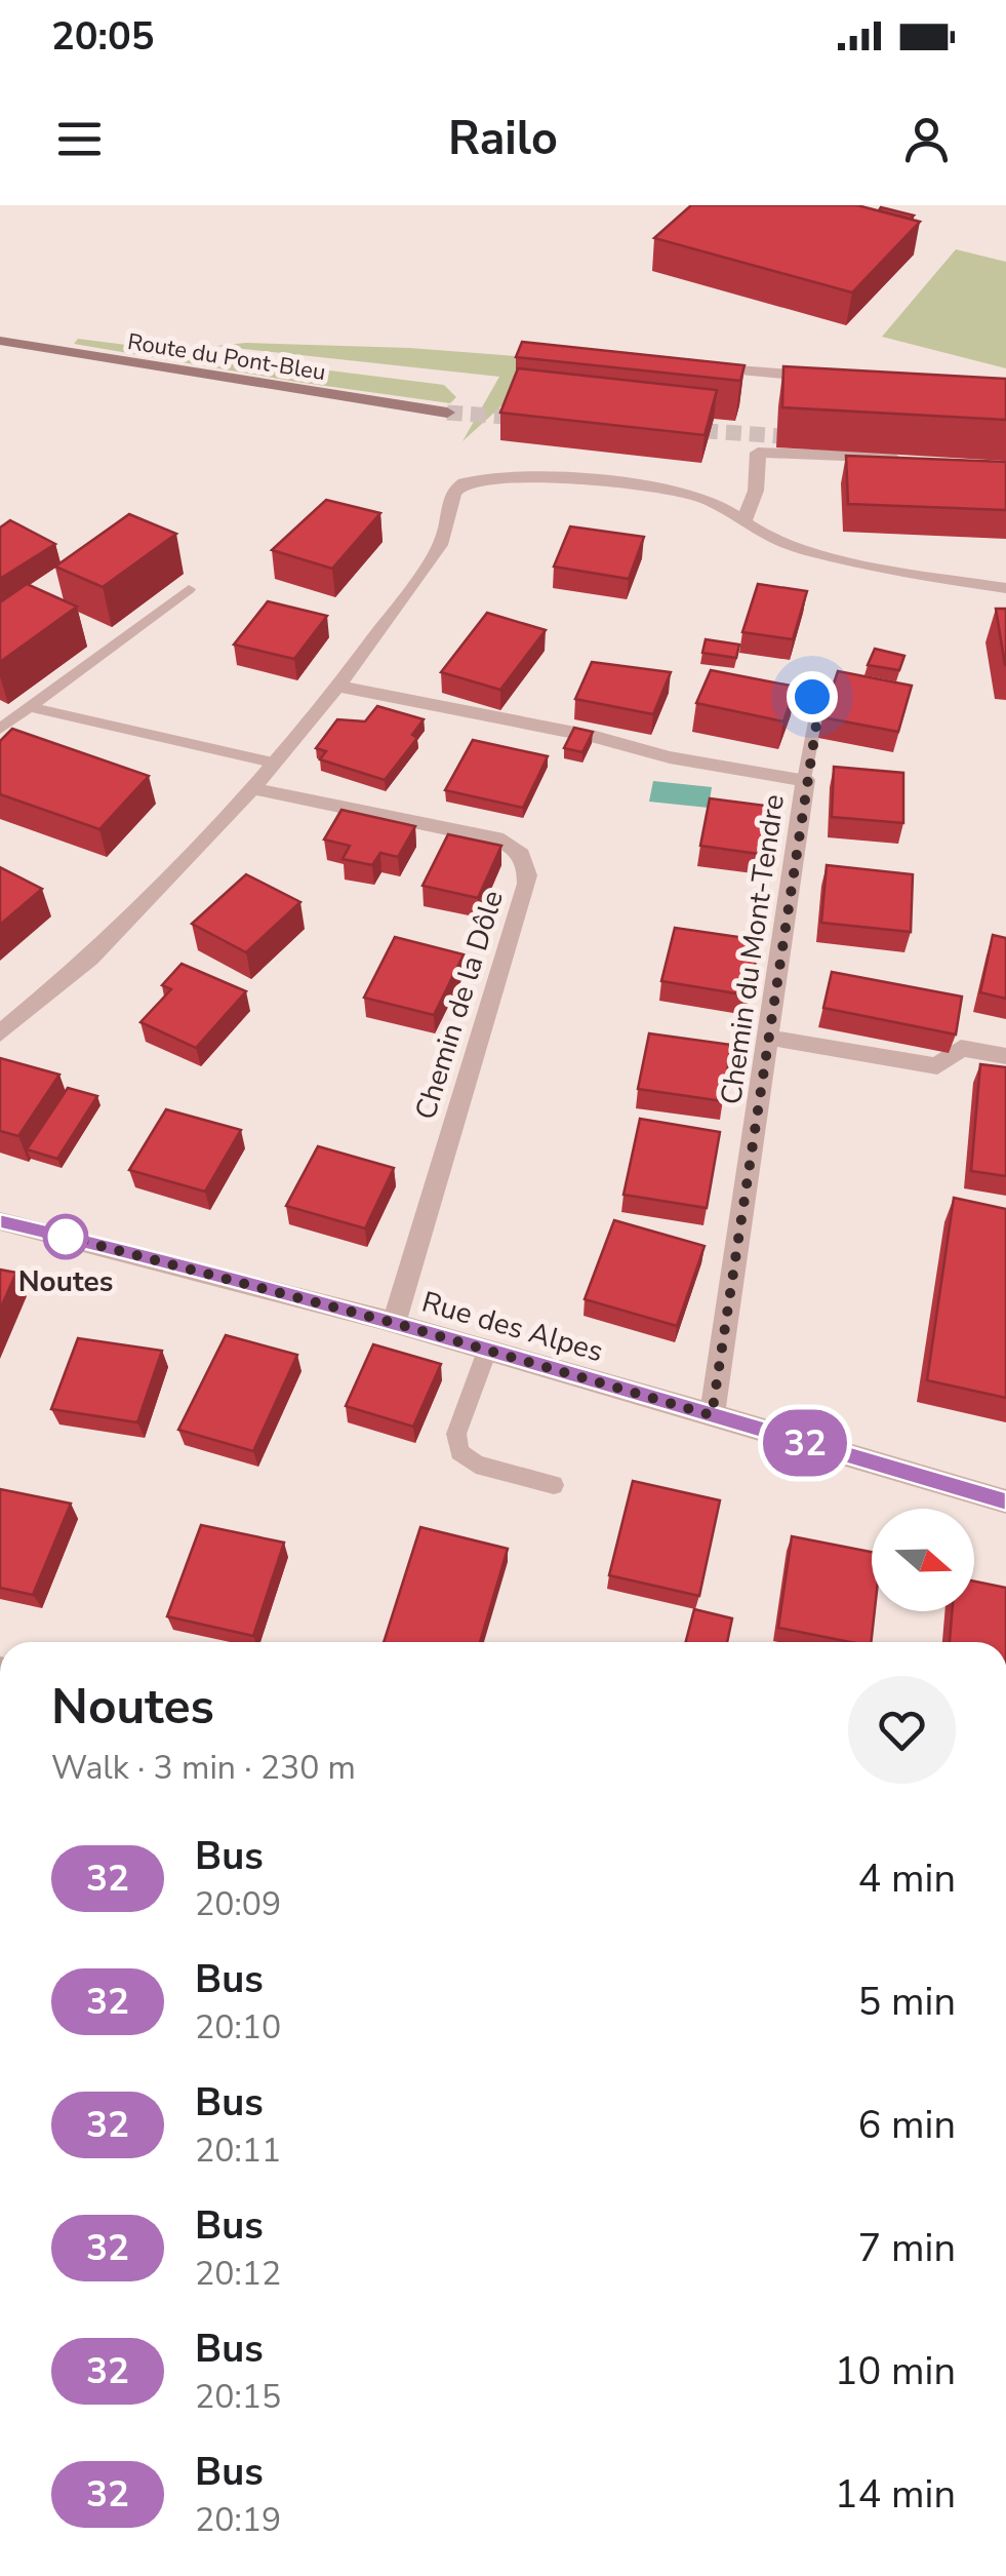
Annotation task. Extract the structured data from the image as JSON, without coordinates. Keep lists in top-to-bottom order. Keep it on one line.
{"streets":{"main road":["Route du Pont-Bleu"],"street":["Chemin du Mont-Tendre","Chemin de la Dôle","Rue des Alpes"]},"crossings":[["Chemin du Mont-Tendre","Rue des Alpes"],["Chemin de la Dôle","Rue des Alpes"]],"places":["Noutes"],"lines":["bus line 32"],"north":"right","page":{"status":"20:05","header":"Railo","on_map":"32","heading":["Noutes","Walk · 3 min · 230 m"],"list":[{"mark":"32","name":"Bus","note":"20:09","value":"4 min"},{"mark":"32","name":"Bus","note":"20:10","value":"5 min"},{"mark":"32","name":"Bus","note":"20:11","value":"6 min"},{"mark":"32","name":"Bus","note":"20:12","value":"7 min"},{"mark":"32","name":"Bus","note":"20:15","value":"10 min"},{"mark":"32","name":"Bus","note":"20:19","value":"14 min"}]}}
